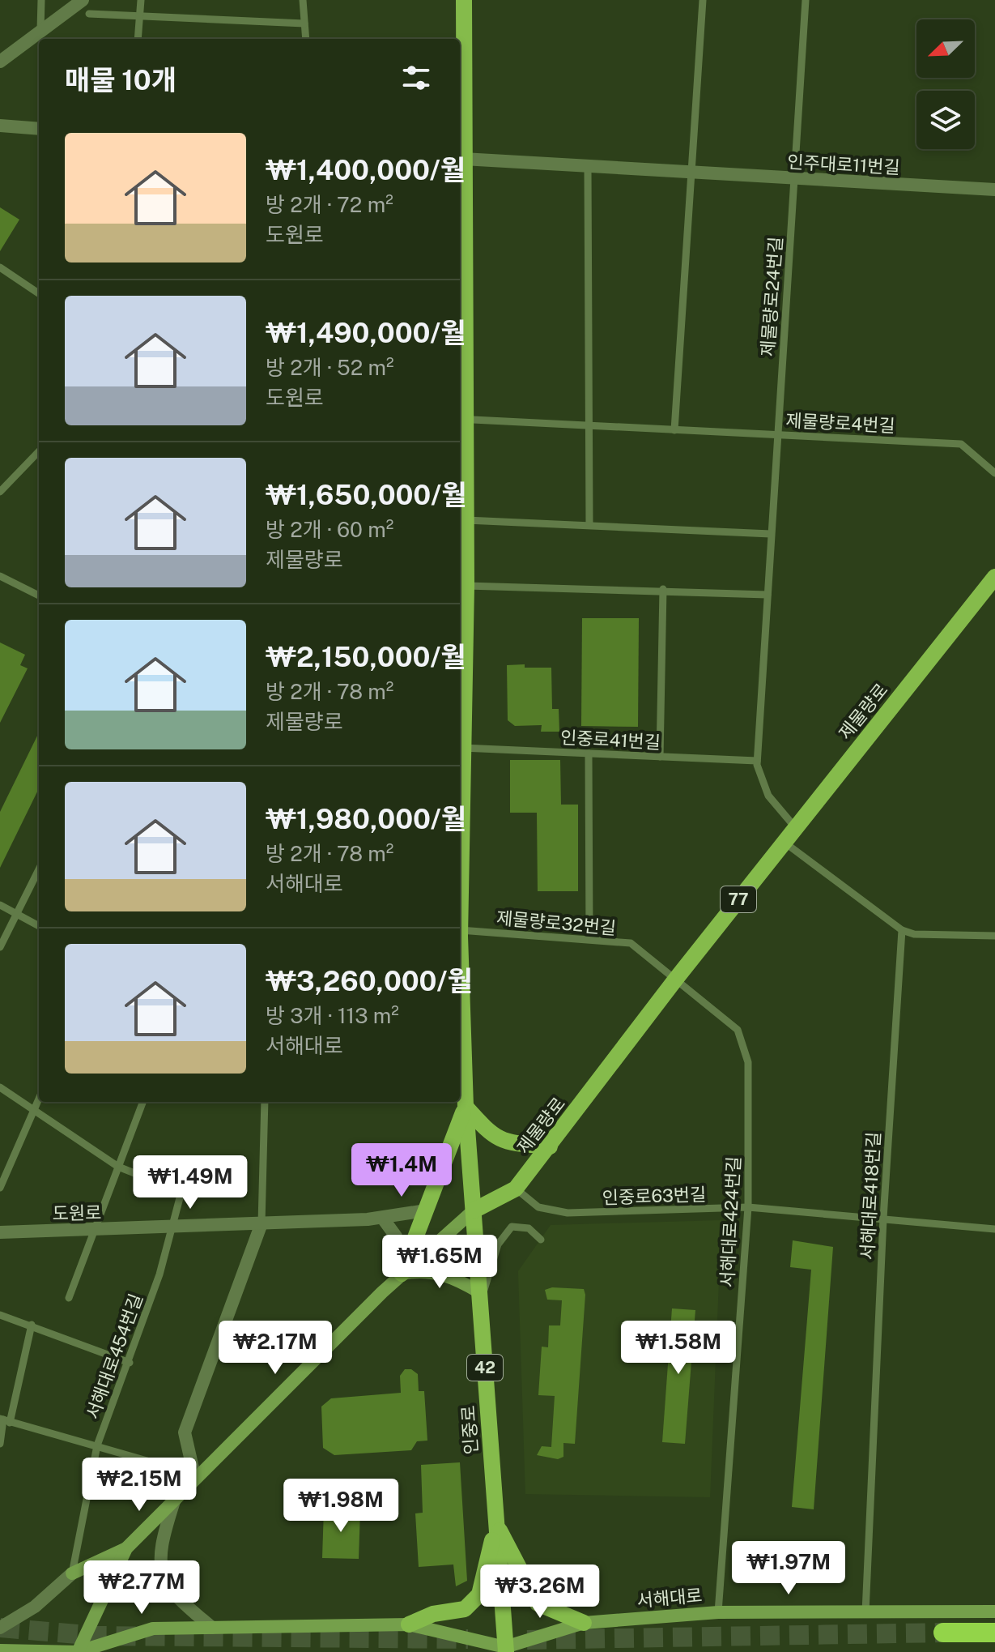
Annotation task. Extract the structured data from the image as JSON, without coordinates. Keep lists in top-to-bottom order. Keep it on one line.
{"streets":{"main road":["제물량로","77","42","인중로","서해대로"],"street":["인주대로11번길","도원로"],"lane":["제물량로24번길","제물량로4번길","인중로41번길","제물량로32번길","인중로63번길","서해대로418번길","서해대로424번길","서해대로454번길"]},"crossings":[["인주대로11번길","제물량로24번길"],["인주대로11번길","인중로"],["제물량로24번길","제물량로4번길"],["제물량로24번길","제물량로"],["제물량로24번길","인중로41번길"],["제물량로4번길","인중로"],["제물량로","제물량로32번길"],["제물량로","인중로63번길"],["제물량로","서해대로424번길"],["제물량로","인중로"],["제물량로","서해대로"],["인중로41번길","인중로"],["제물량로32번길","서해대로424번길"],["인중로63번길","서해대로418번길"],["인중로63번길","서해대로424번길"],["서해대로418번길","서해대로"],["도원로","서해대로454번길"],["서해대로424번길","서해대로"],["인중로","서해대로"]],"north":"bottom left","page":{"heading":"매물 10개","list":[{"name":"₩1,400,000/월","note":"방 2개 · 72 m² · 도원로"},{"name":"₩1,490,000/월","note":"방 2개 · 52 m² · 도원로"},{"name":"₩1,650,000/월","note":"방 2개 · 60 m² · 제물량로"},{"name":"₩2,150,000/월","note":"방 2개 · 78 m² · 제물량로"},{"name":"₩1,980,000/월","note":"방 2개 · 78 m² · 서해대로"},{"name":"₩3,260,000/월","note":"방 3개 · 113 m² · 서해대로"}],"price":["₩1.4M","₩1.49M","₩1.65M","₩2.17M","₩1.58M","₩2.15M","₩1.98M","₩1.97M","₩2.77M","₩3.26M"]}}
